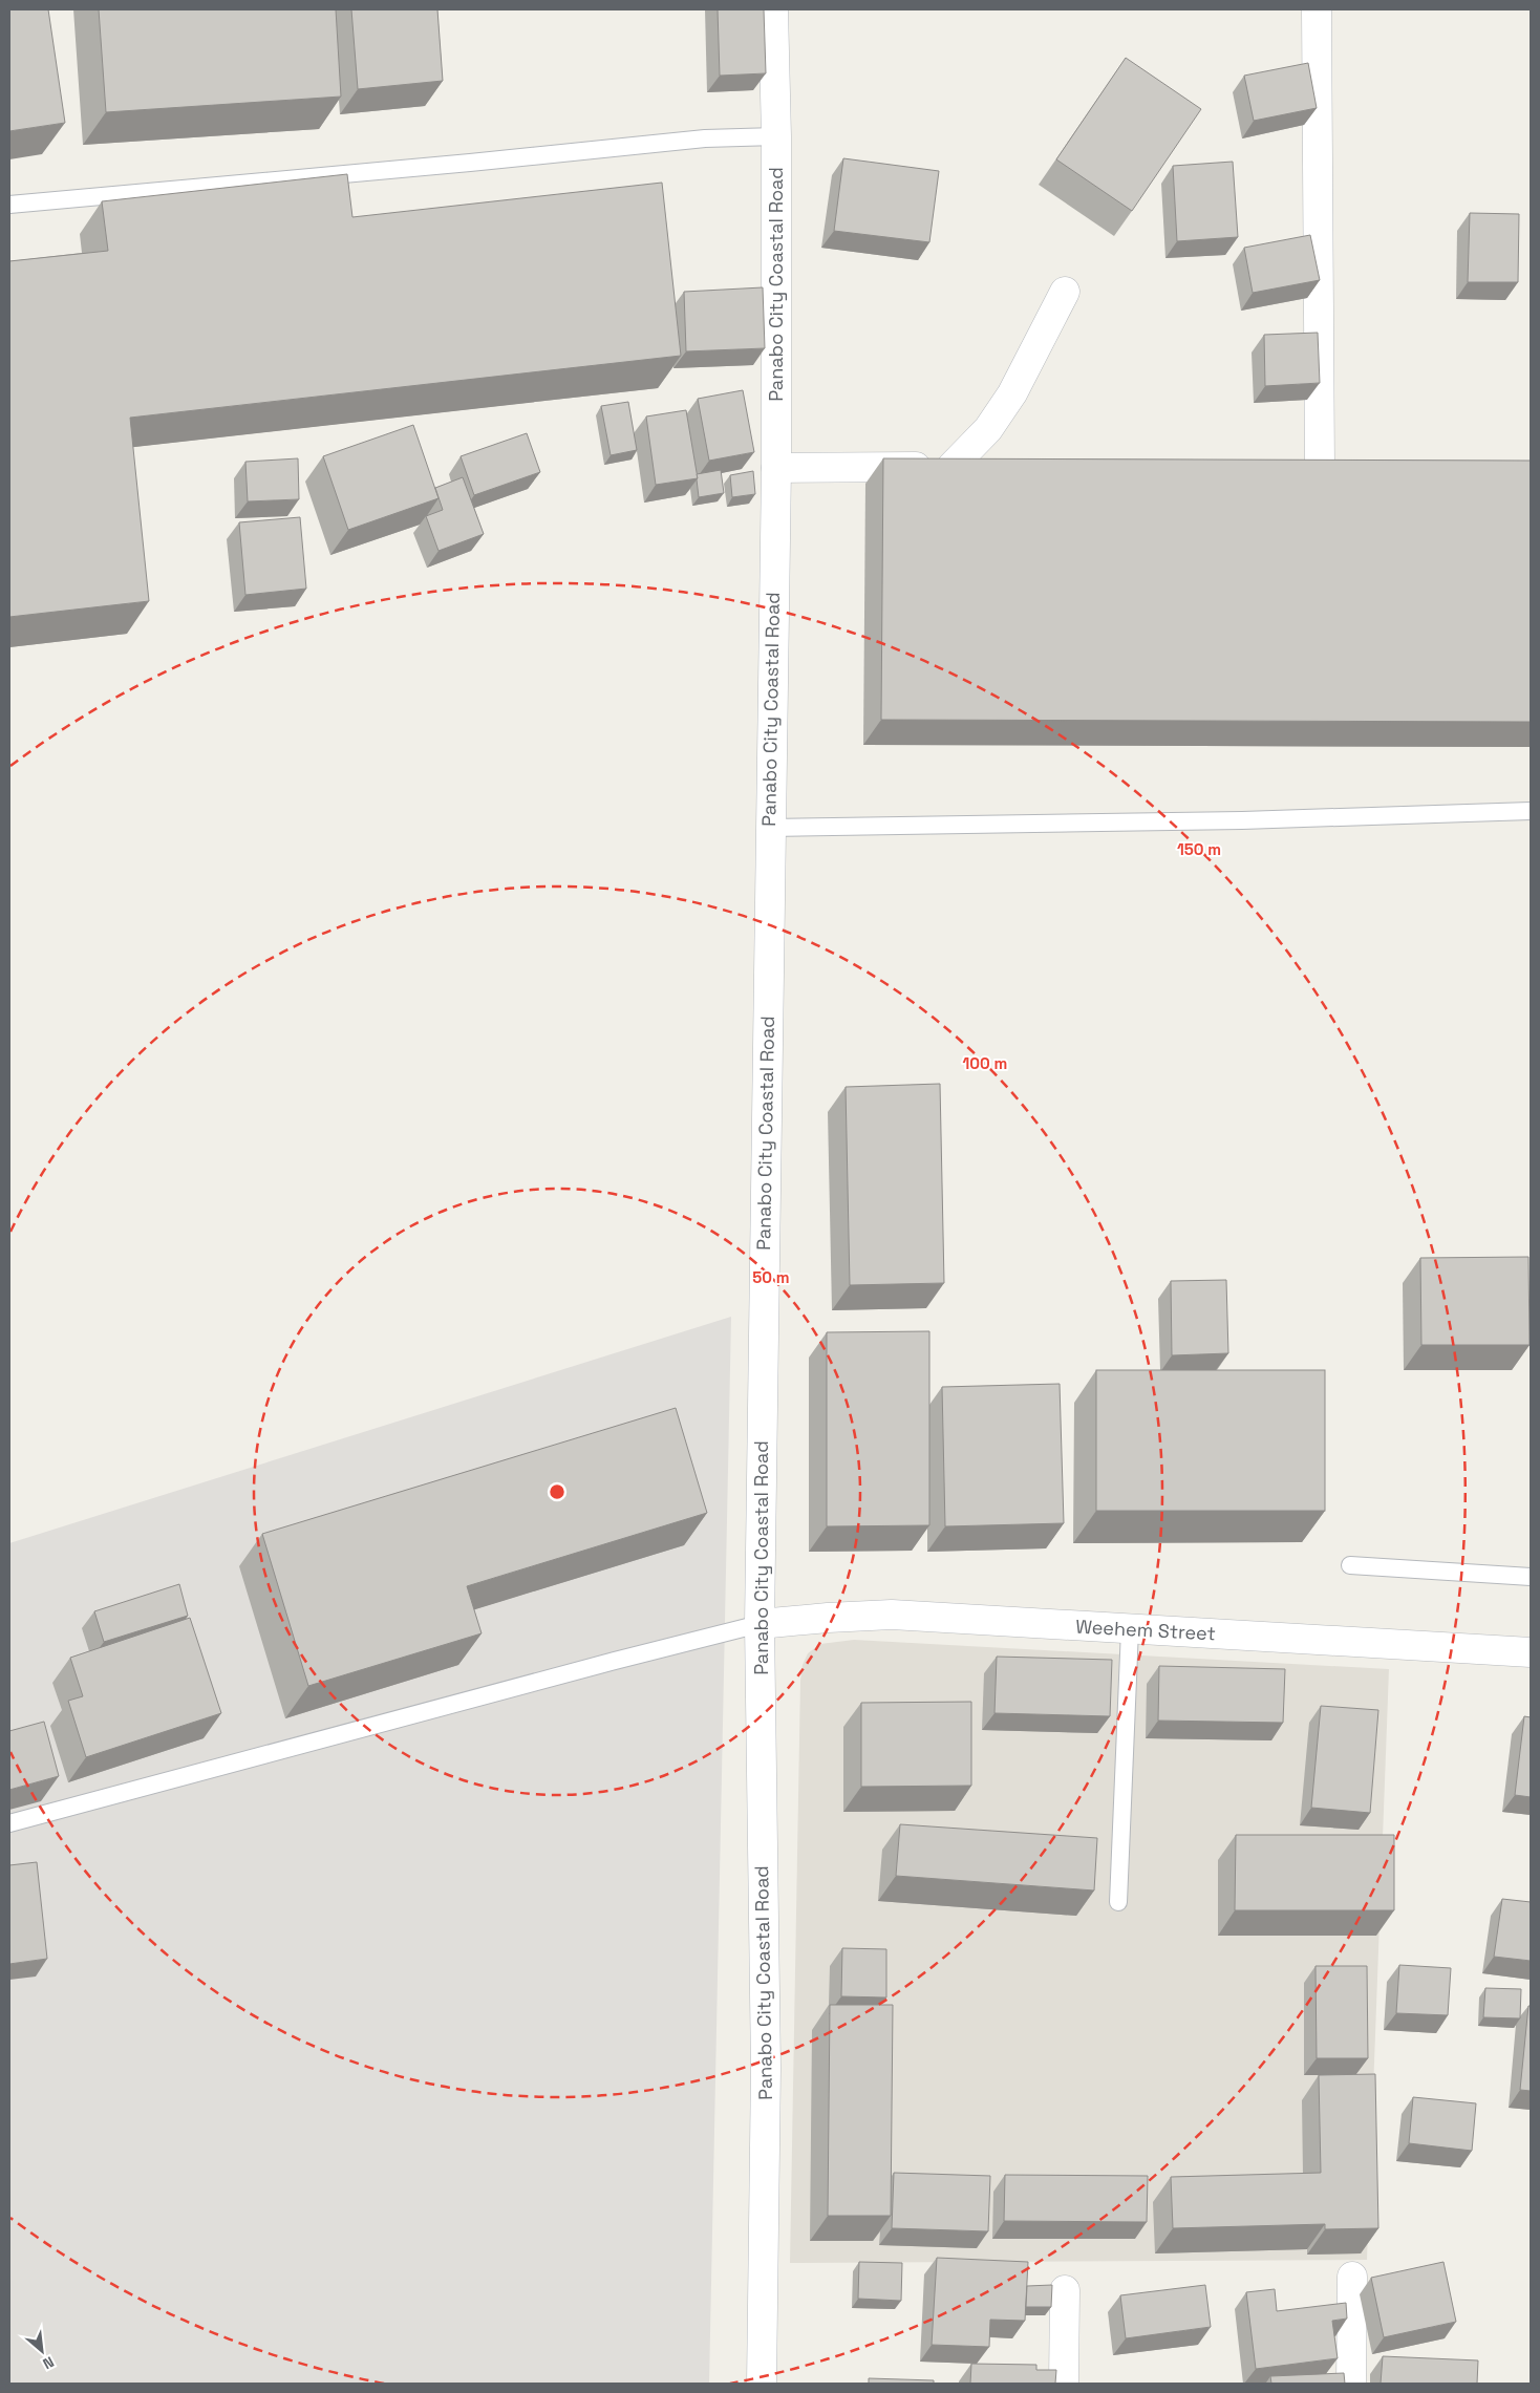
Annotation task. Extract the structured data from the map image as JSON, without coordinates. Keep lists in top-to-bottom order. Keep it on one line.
{"streets":{"main road":["Panabo City Coastal Road","Weehem Street"]},"crossings":[["Panabo City Coastal Road","Weehem Street"]],"north":"bottom right","rings":["150 m","100 m","50 m"]}
